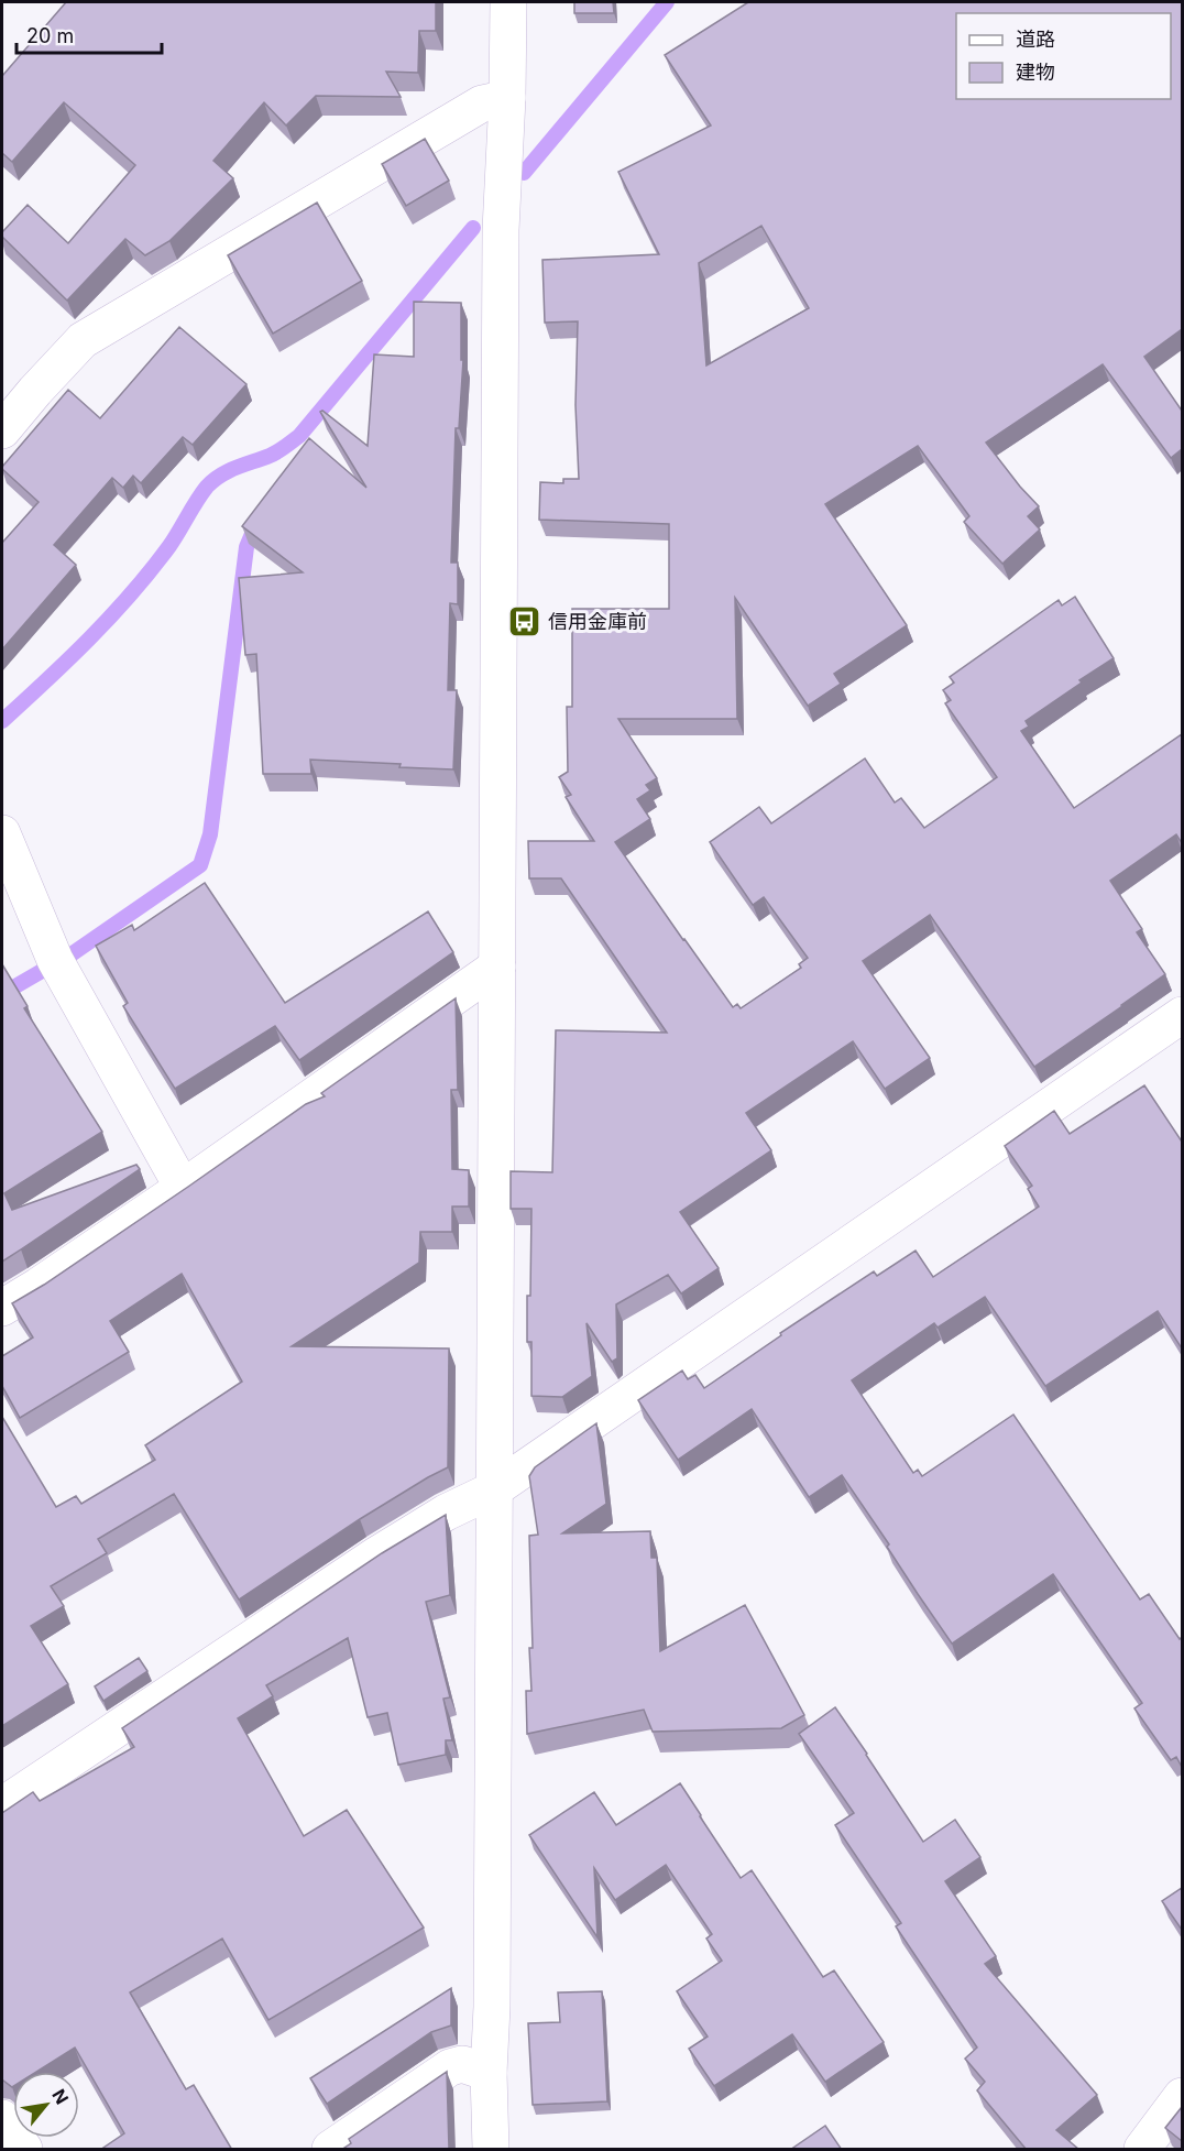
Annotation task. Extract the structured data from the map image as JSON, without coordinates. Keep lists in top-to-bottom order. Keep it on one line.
{"places":{"bus stop":["信用金庫前"]},"legend":["道路","建物"],"scale_bar":"20 m","north":"top right"}
